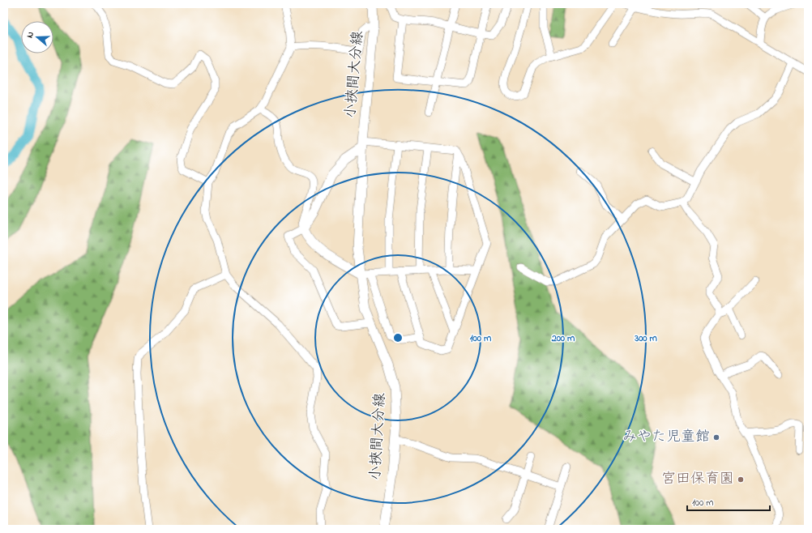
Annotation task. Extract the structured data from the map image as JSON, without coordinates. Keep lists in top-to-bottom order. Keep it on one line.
{"streets":{"main road":["小挾間大分線"]},"places":["みやた児童館","宮田保育園"],"scale_bar":"100 m","north":"left","rings":["100 m","200 m","300 m"]}
